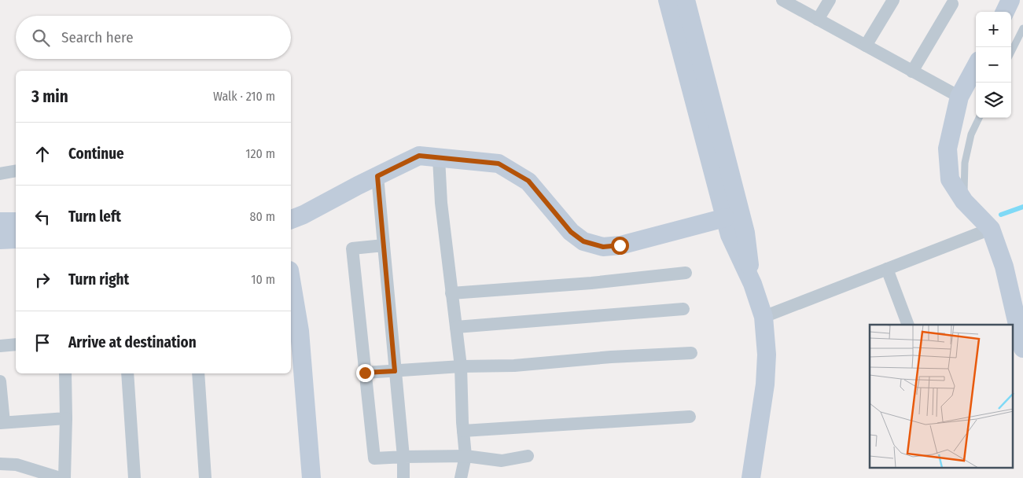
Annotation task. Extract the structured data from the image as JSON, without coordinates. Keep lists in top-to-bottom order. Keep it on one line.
{"page":{"map_buttons":["+","−"],"search":"Search here","heading":["3 min","Walk · 210 m"],"list":[["Continue","120 m"],["Turn left","80 m"],["Turn right","10 m"],"Arrive at destination"]}}
